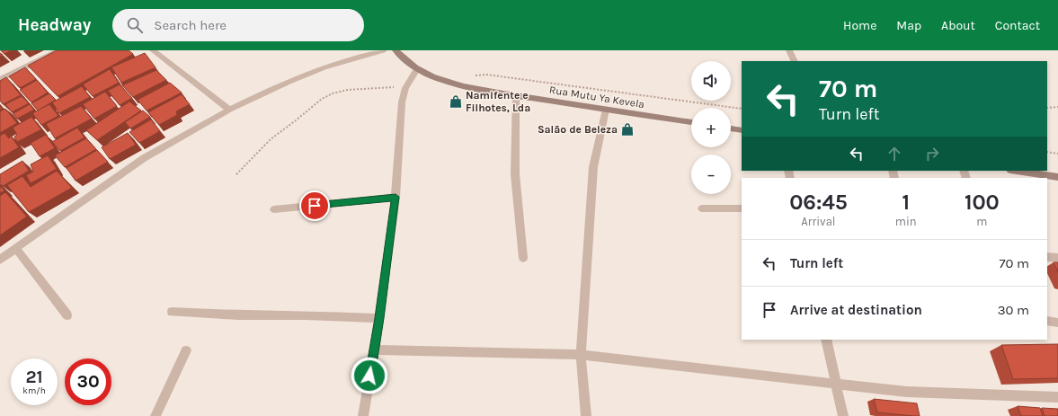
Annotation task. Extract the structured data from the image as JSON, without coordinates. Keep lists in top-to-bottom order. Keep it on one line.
{"streets":{"main road":["Rua Mutu Ya Kevela"]},"places":{"shop":["Namifente e Filhotes, Lda","Salão de Beleza"]},"page":{"header":"Headway","search":"Search here","nav":["Home","Map","About","Contact"],"map_buttons":["+","−"],"turn":["70 m","Turn left"],"eta":["06:45","Arrival","1","min","100","m"],"list":[{"name":"Turn left","value":"70 m"},{"name":"Arrive at destination","value":"30 m"}],"speed":"21 km/h","limit":"30"}}
